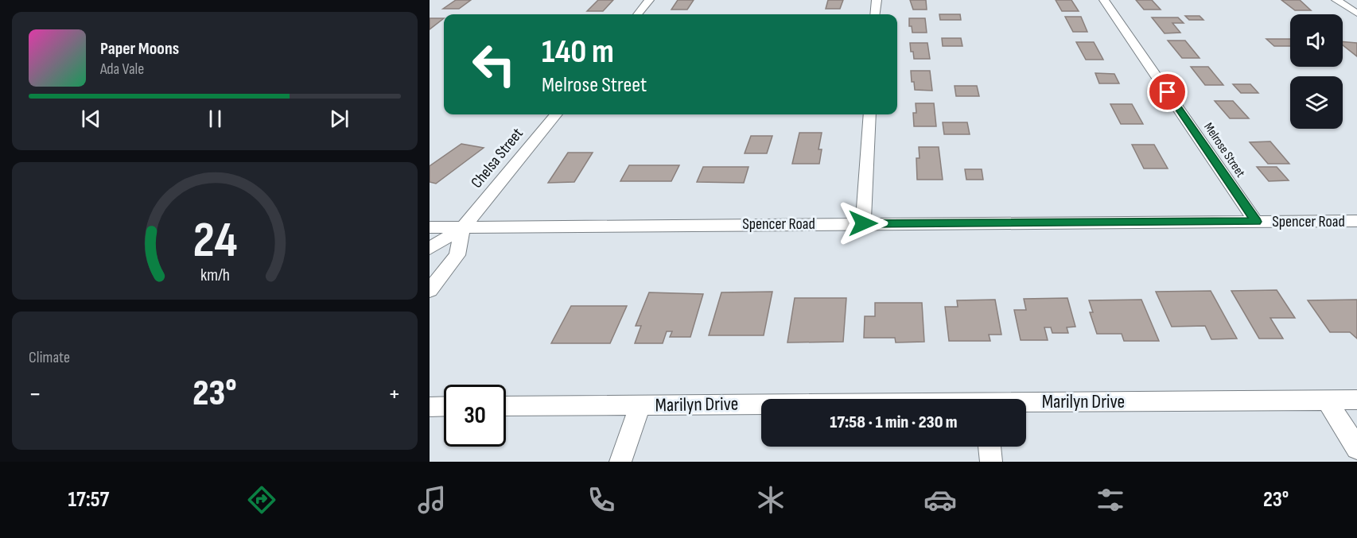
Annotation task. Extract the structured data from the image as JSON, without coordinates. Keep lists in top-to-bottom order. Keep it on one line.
{"streets":{"street":["Melrose Street","Chelsa Street","Spencer Road","Marilyn Drive"]},"crossings":[["Melrose Street","Spencer Road"],["Chelsa Street","Spencer Road"]],"page":{"turn":["140 m","Melrose Street"],"song":["Paper Moons","Ada Vale"],"tile":"Climate","heat":["−","23°","+"],"limit":"30","trip":"17:58 · 1 min · 230 m","tabs":["17:57","23°"],"gauge":["24","km/h"]}}
